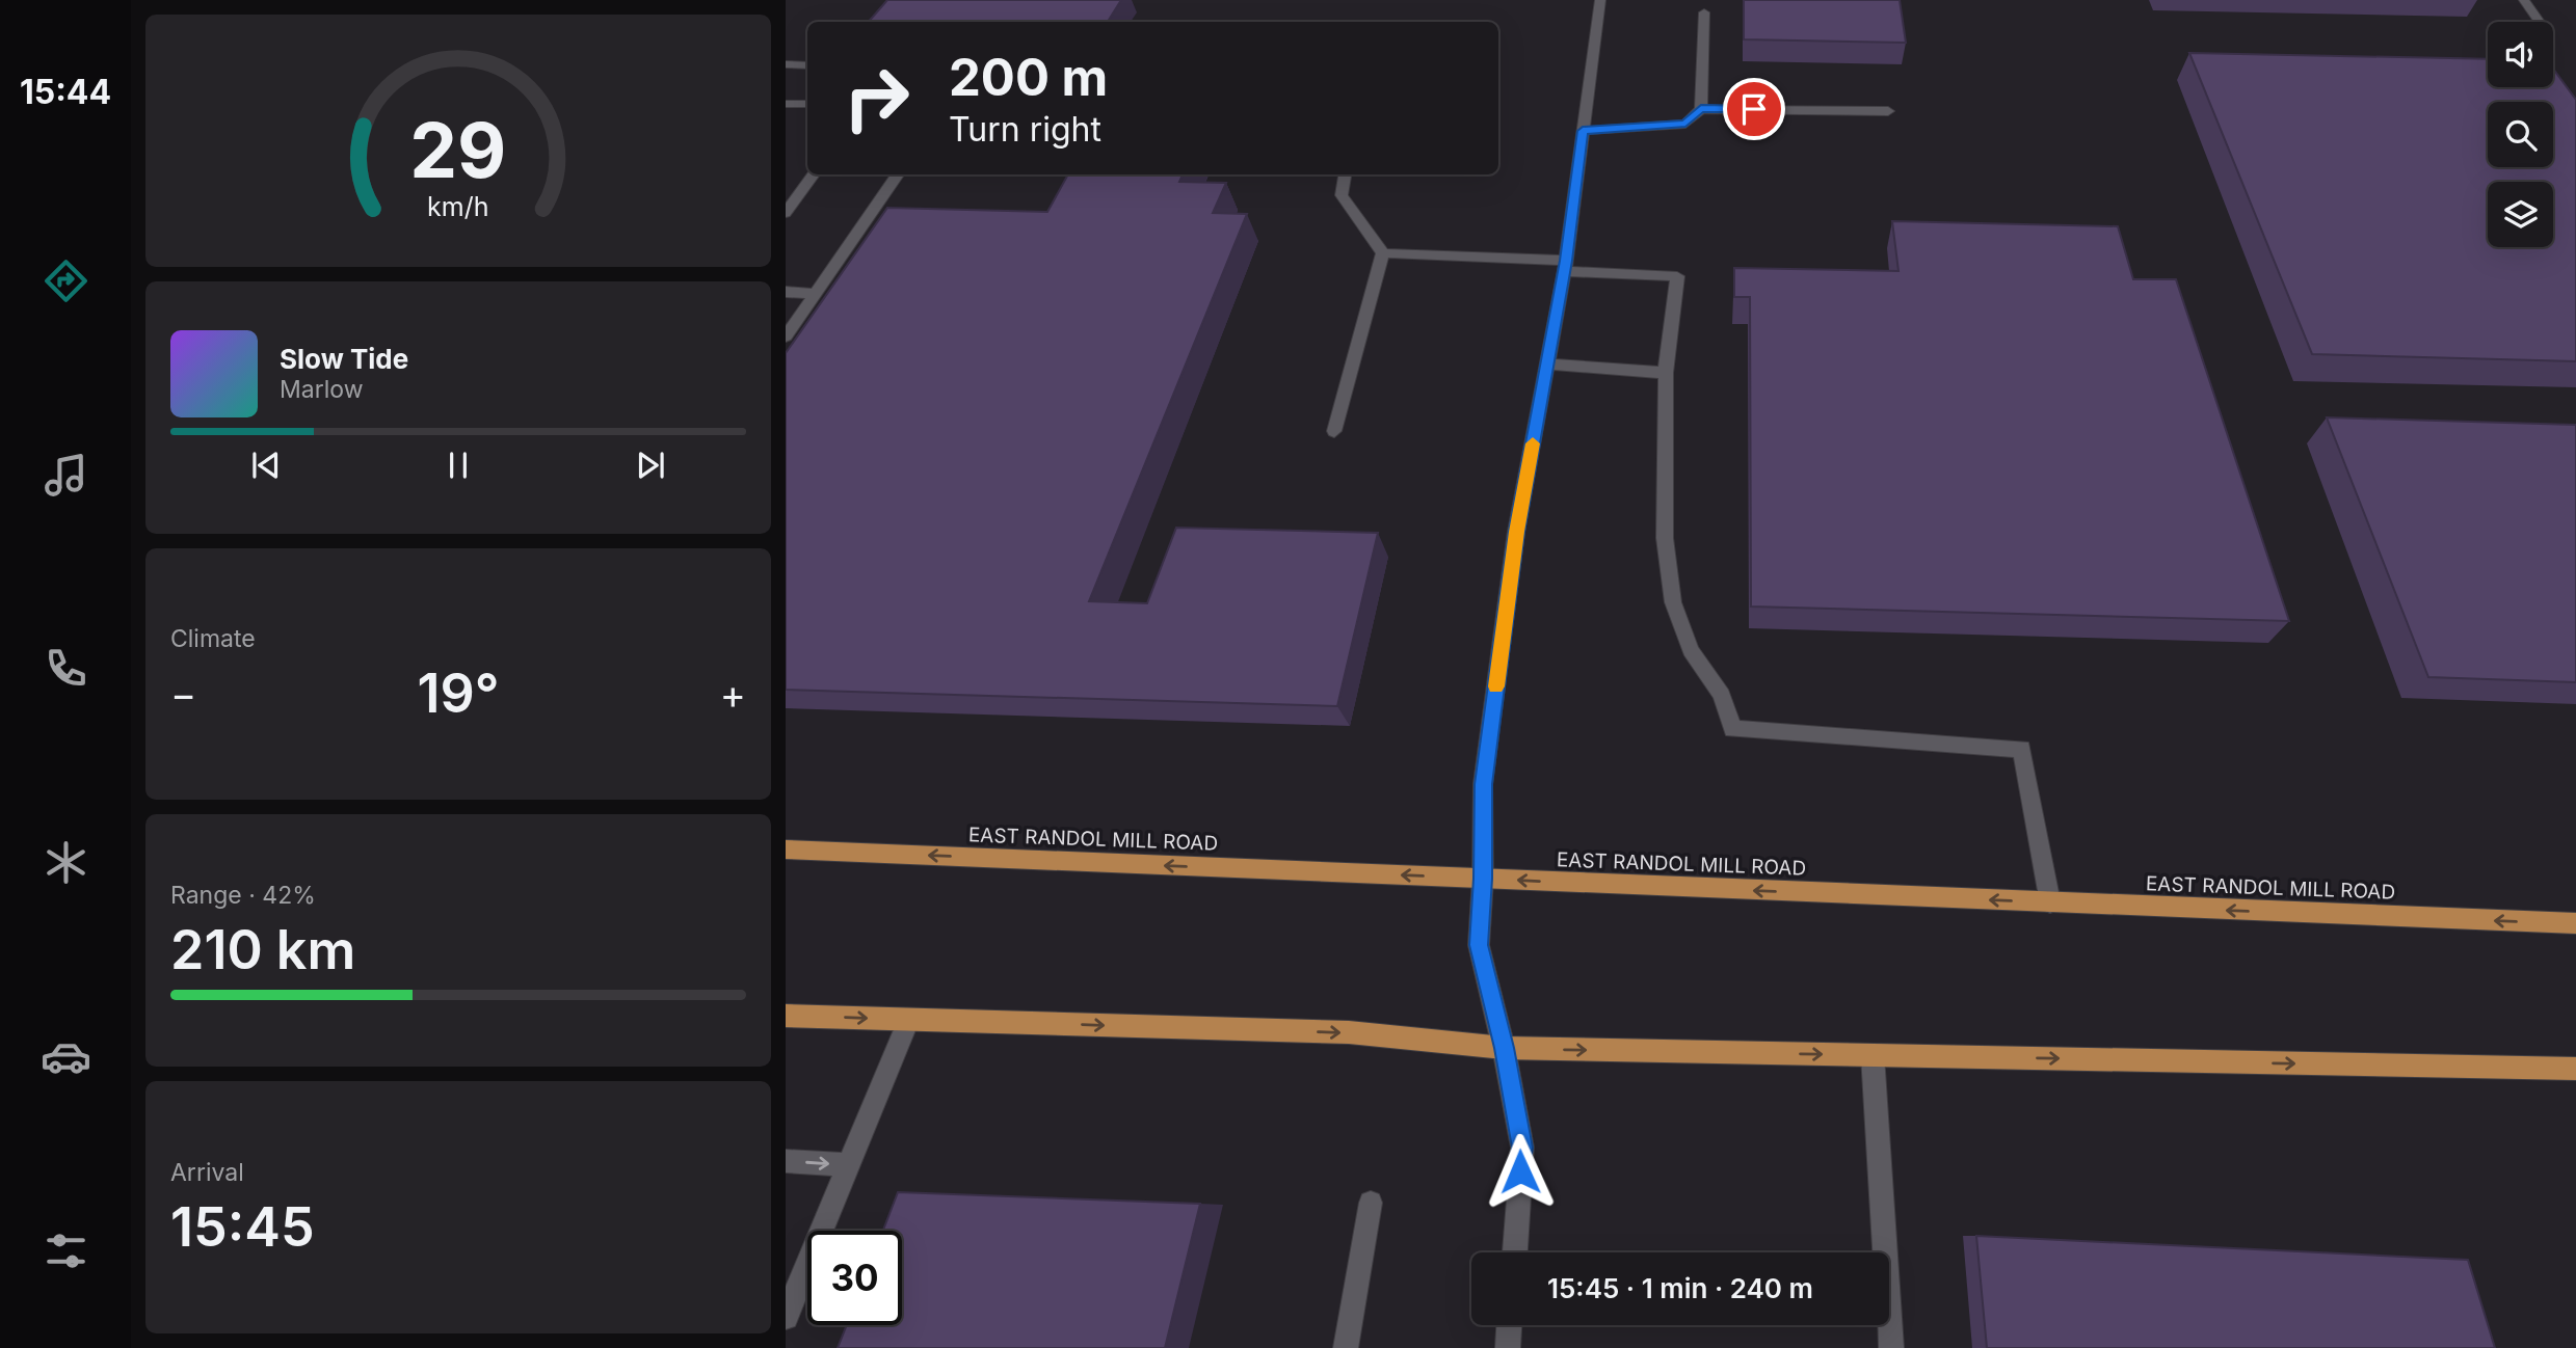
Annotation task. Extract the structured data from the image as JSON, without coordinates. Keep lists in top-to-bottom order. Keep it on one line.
{"streets":{"main road":["EAST RANDOL MILL ROAD"]},"page":{"tabs":"15:44","turn":["200 m","Turn right"],"song":["Slow Tide","Marlow"],"tile":["Climate",["Range · 42%","210 km"],["Arrival","15:45"]],"heat":["−","19°","+"],"limit":"30","trip":"15:45 · 1 min · 240 m","gauge":["29","km/h"]}}
